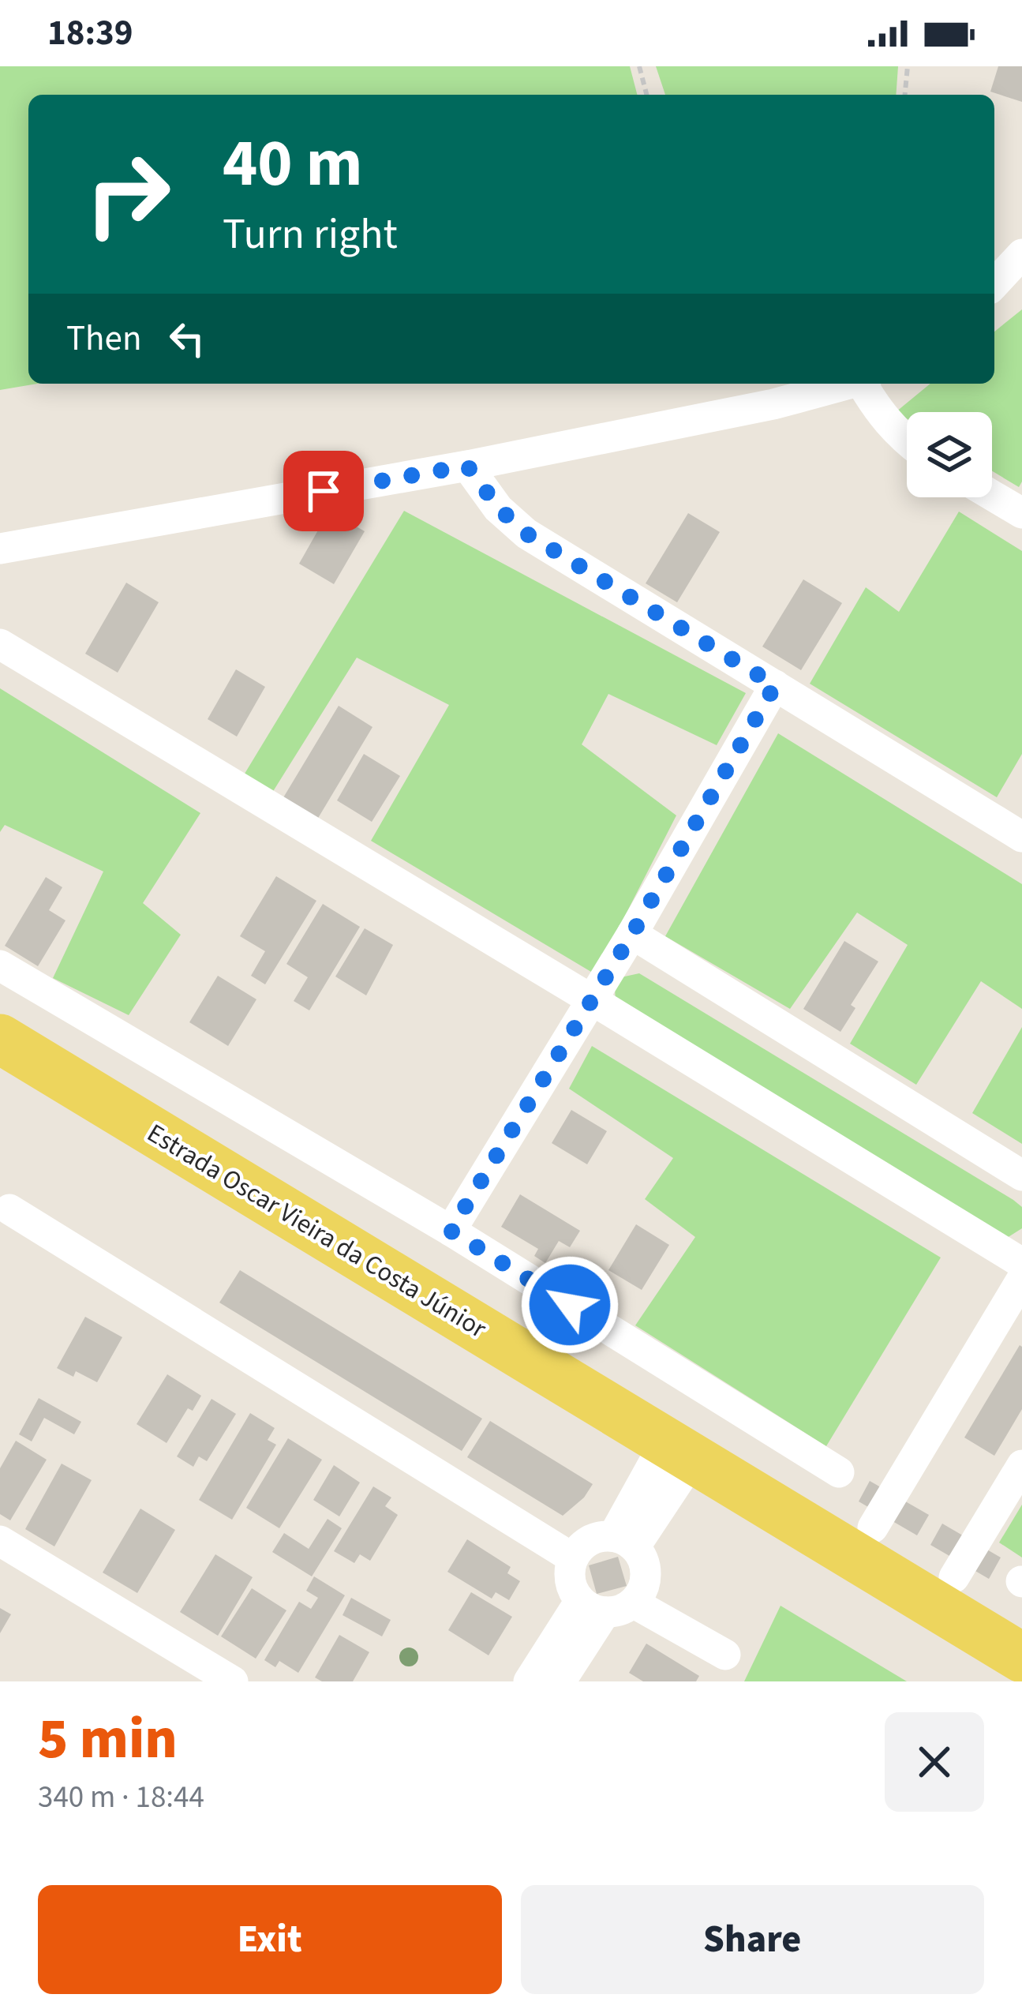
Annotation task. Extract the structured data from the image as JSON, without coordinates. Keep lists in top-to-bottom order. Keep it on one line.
{"streets":{"main road":["Estrada Oscar Vieira da Costa Júnior"]},"page":{"status":"18:39","turn":["40 m","Turn right"],"then":"Then","heading":["5 min","340 m · 18:44"],"buttons":["Exit","Share"]}}
